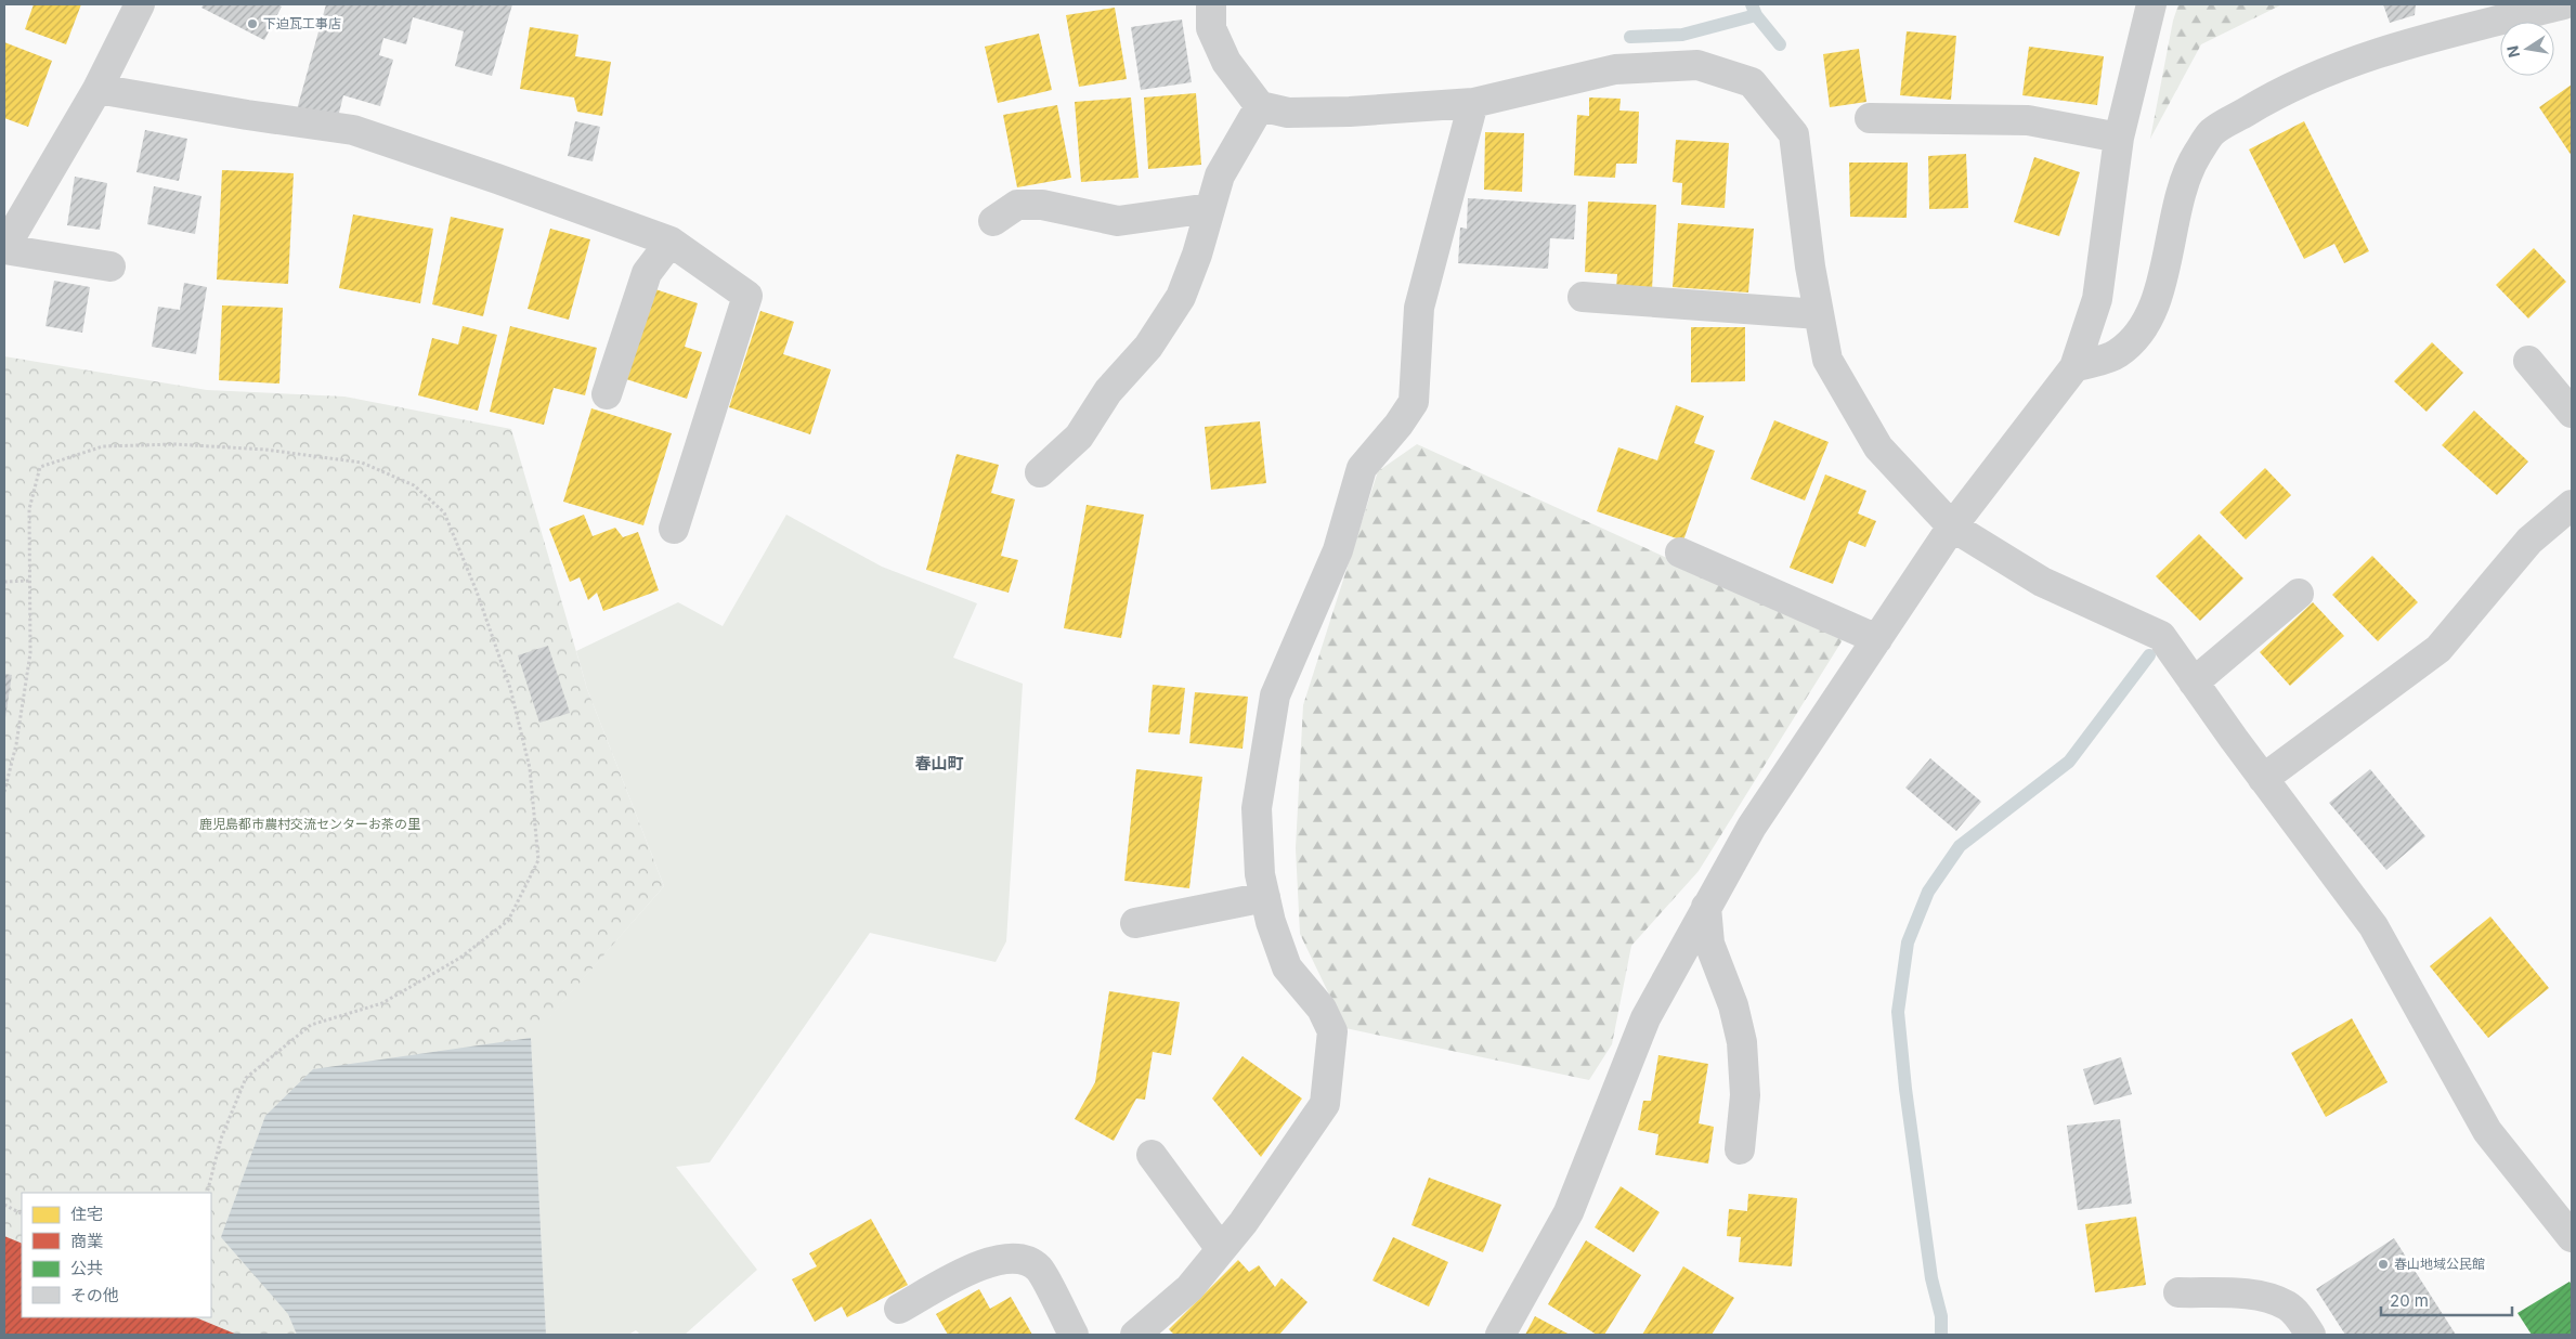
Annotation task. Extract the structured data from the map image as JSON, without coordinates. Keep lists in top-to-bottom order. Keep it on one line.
{"districts":["春山町"],"parks":["鹿児島都市農村交流センターお茶の里"],"places":["下迫瓦工事店","春山地域公民館"],"legend":["住宅","商業","公共","その他"],"scale_bar":"20 m","north":"left"}
